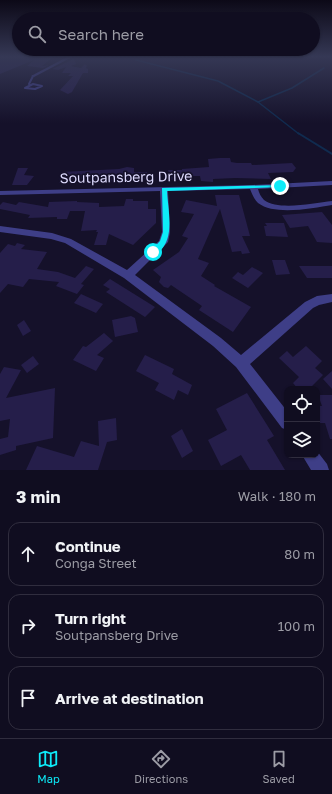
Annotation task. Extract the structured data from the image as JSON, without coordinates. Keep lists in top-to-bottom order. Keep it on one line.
{"streets":{"street":["Soutpansberg Drive"]},"page":{"search":"Search here","heading":["3 min","Walk · 180 m"],"list":[["Continue","Conga Street","80 m"],["Turn right","Soutpansberg Drive","100 m"],"Arrive at destination"],"nav":["Map","Directions","Saved"]}}
